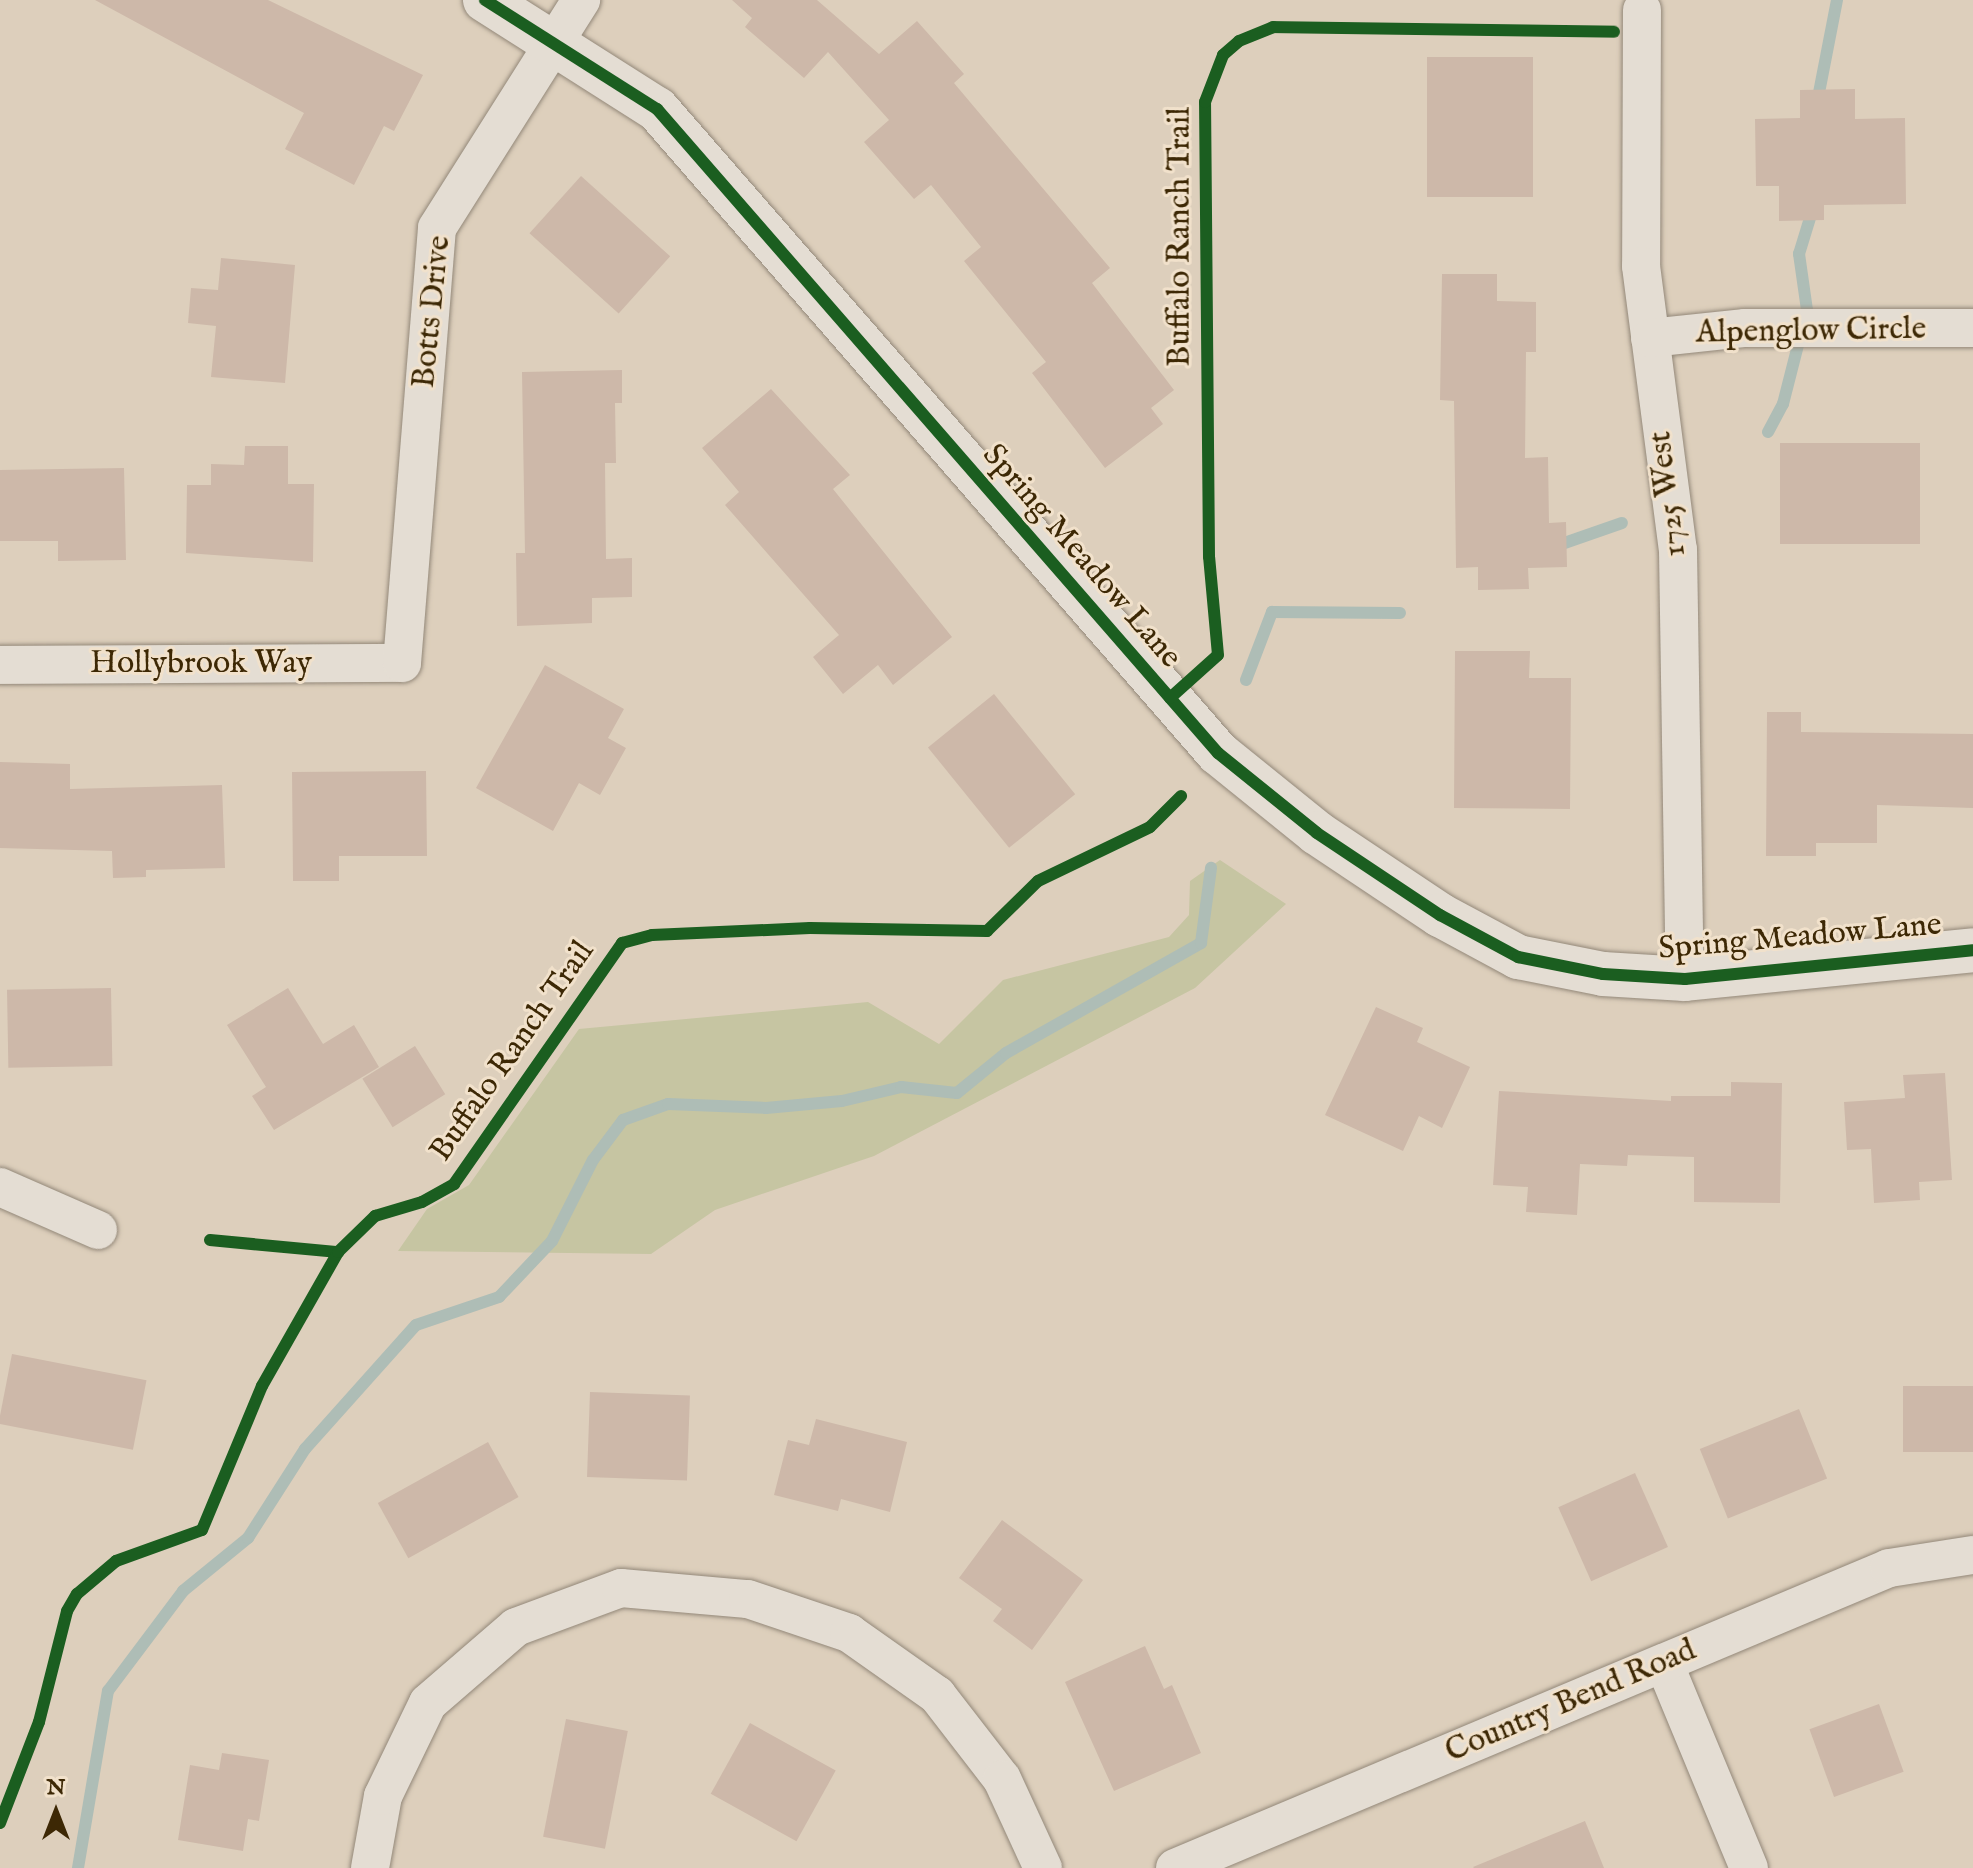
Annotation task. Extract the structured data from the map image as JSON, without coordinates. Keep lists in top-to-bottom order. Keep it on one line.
{"streets":{"street":["Botts Drive","Alpenglow Circle","1725 West","Spring Meadow Lane","Hollybrook Way","Country Bend Road"],"cycle path":["Buffalo Ranch Trail"]},"crossings":[["Botts Drive","Spring Meadow Lane"],["Botts Drive","Hollybrook Way"],["Alpenglow Circle","1725 West"],["1725 West","Spring Meadow Lane"]],"north":"top"}
